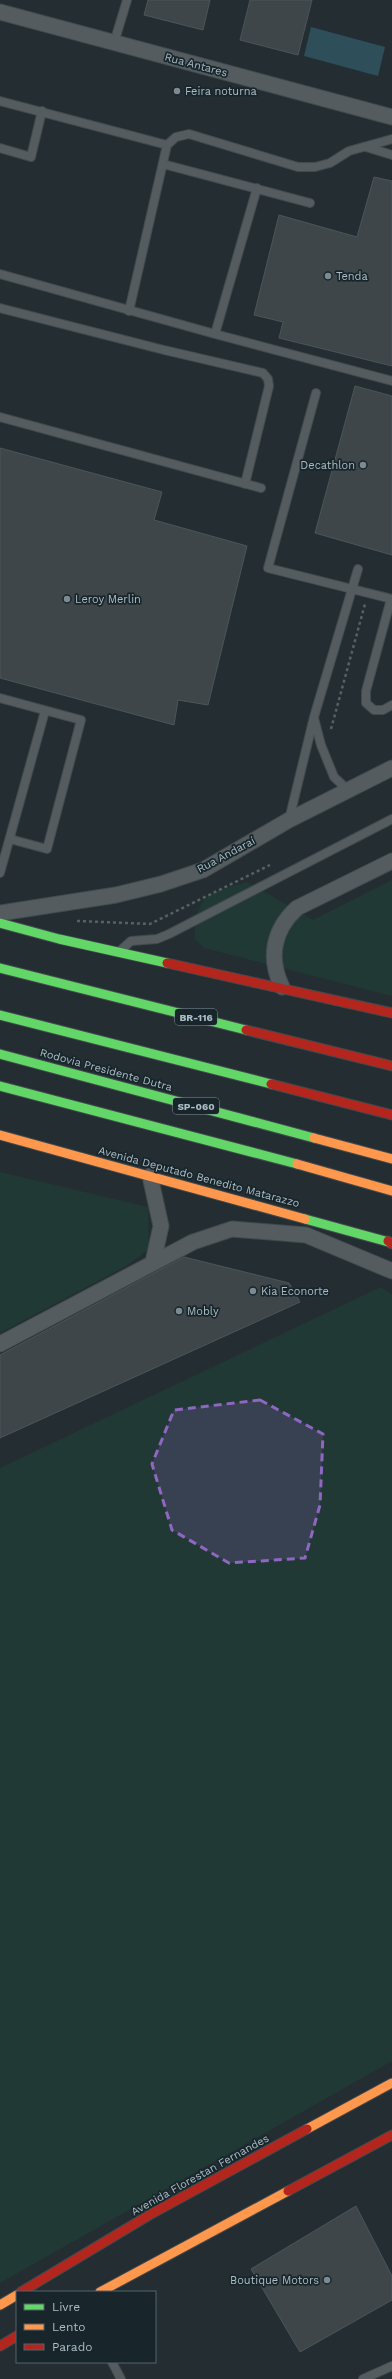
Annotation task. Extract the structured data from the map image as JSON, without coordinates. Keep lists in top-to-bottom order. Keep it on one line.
{"streets":{"main road":["BR-116","Rodovia Presidente Dutra","SP-060","Avenida Deputado Benedito Matarazzo","Avenida Florestan Fernandes"],"street":["Rua Antares","Rua Andaraí"]},"places":["Feira noturna","Tenda","Decathlon","Leroy Merlin","Kia Econorte","Mobly","Boutique Motors"],"legend":["Livre","Lento","Parado"]}
